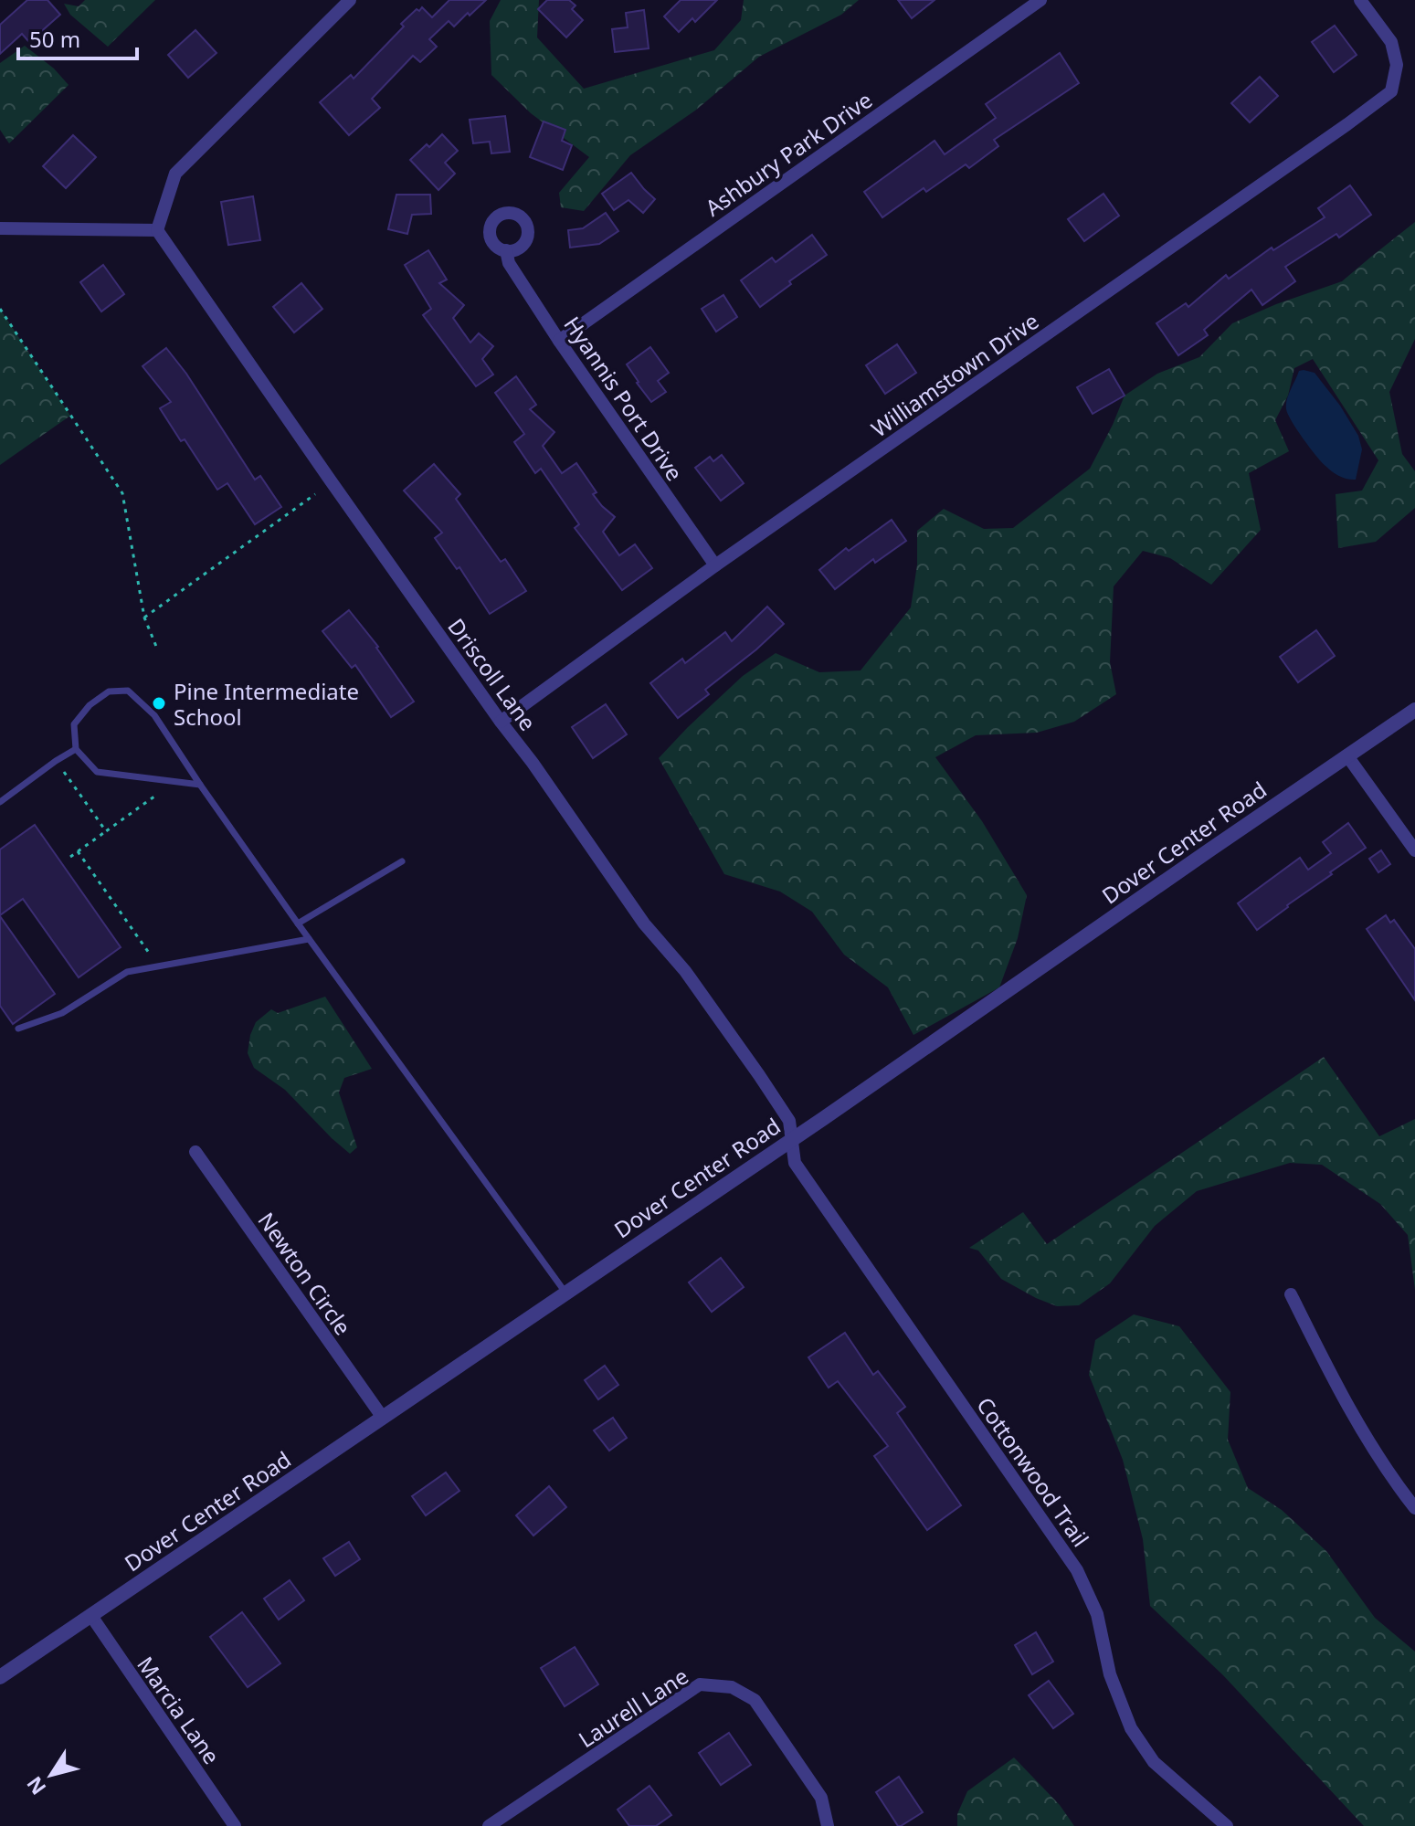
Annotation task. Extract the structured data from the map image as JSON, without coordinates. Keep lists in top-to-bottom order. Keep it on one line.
{"streets":{"street":["Ashbury Park Drive","Williamstown Drive","Hyannis Port Drive","Driscoll Lane","Dover Center Road","Newton Circle","Cottonwood Trail","Laurell Lane","Marcia Lane"]},"crossings":[["Ashbury Park Drive","Hyannis Port Drive"],["Williamstown Drive","Hyannis Port Drive"],["Williamstown Drive","Driscoll Lane"],["Driscoll Lane","Dover Center Road"],["Driscoll Lane","Cottonwood Trail"],["Dover Center Road","Newton Circle"],["Dover Center Road","Cottonwood Trail"],["Dover Center Road","Marcia Lane"]],"places":["Pine Intermediate School"],"scale_bar":"50 m","north":"bottom left"}
